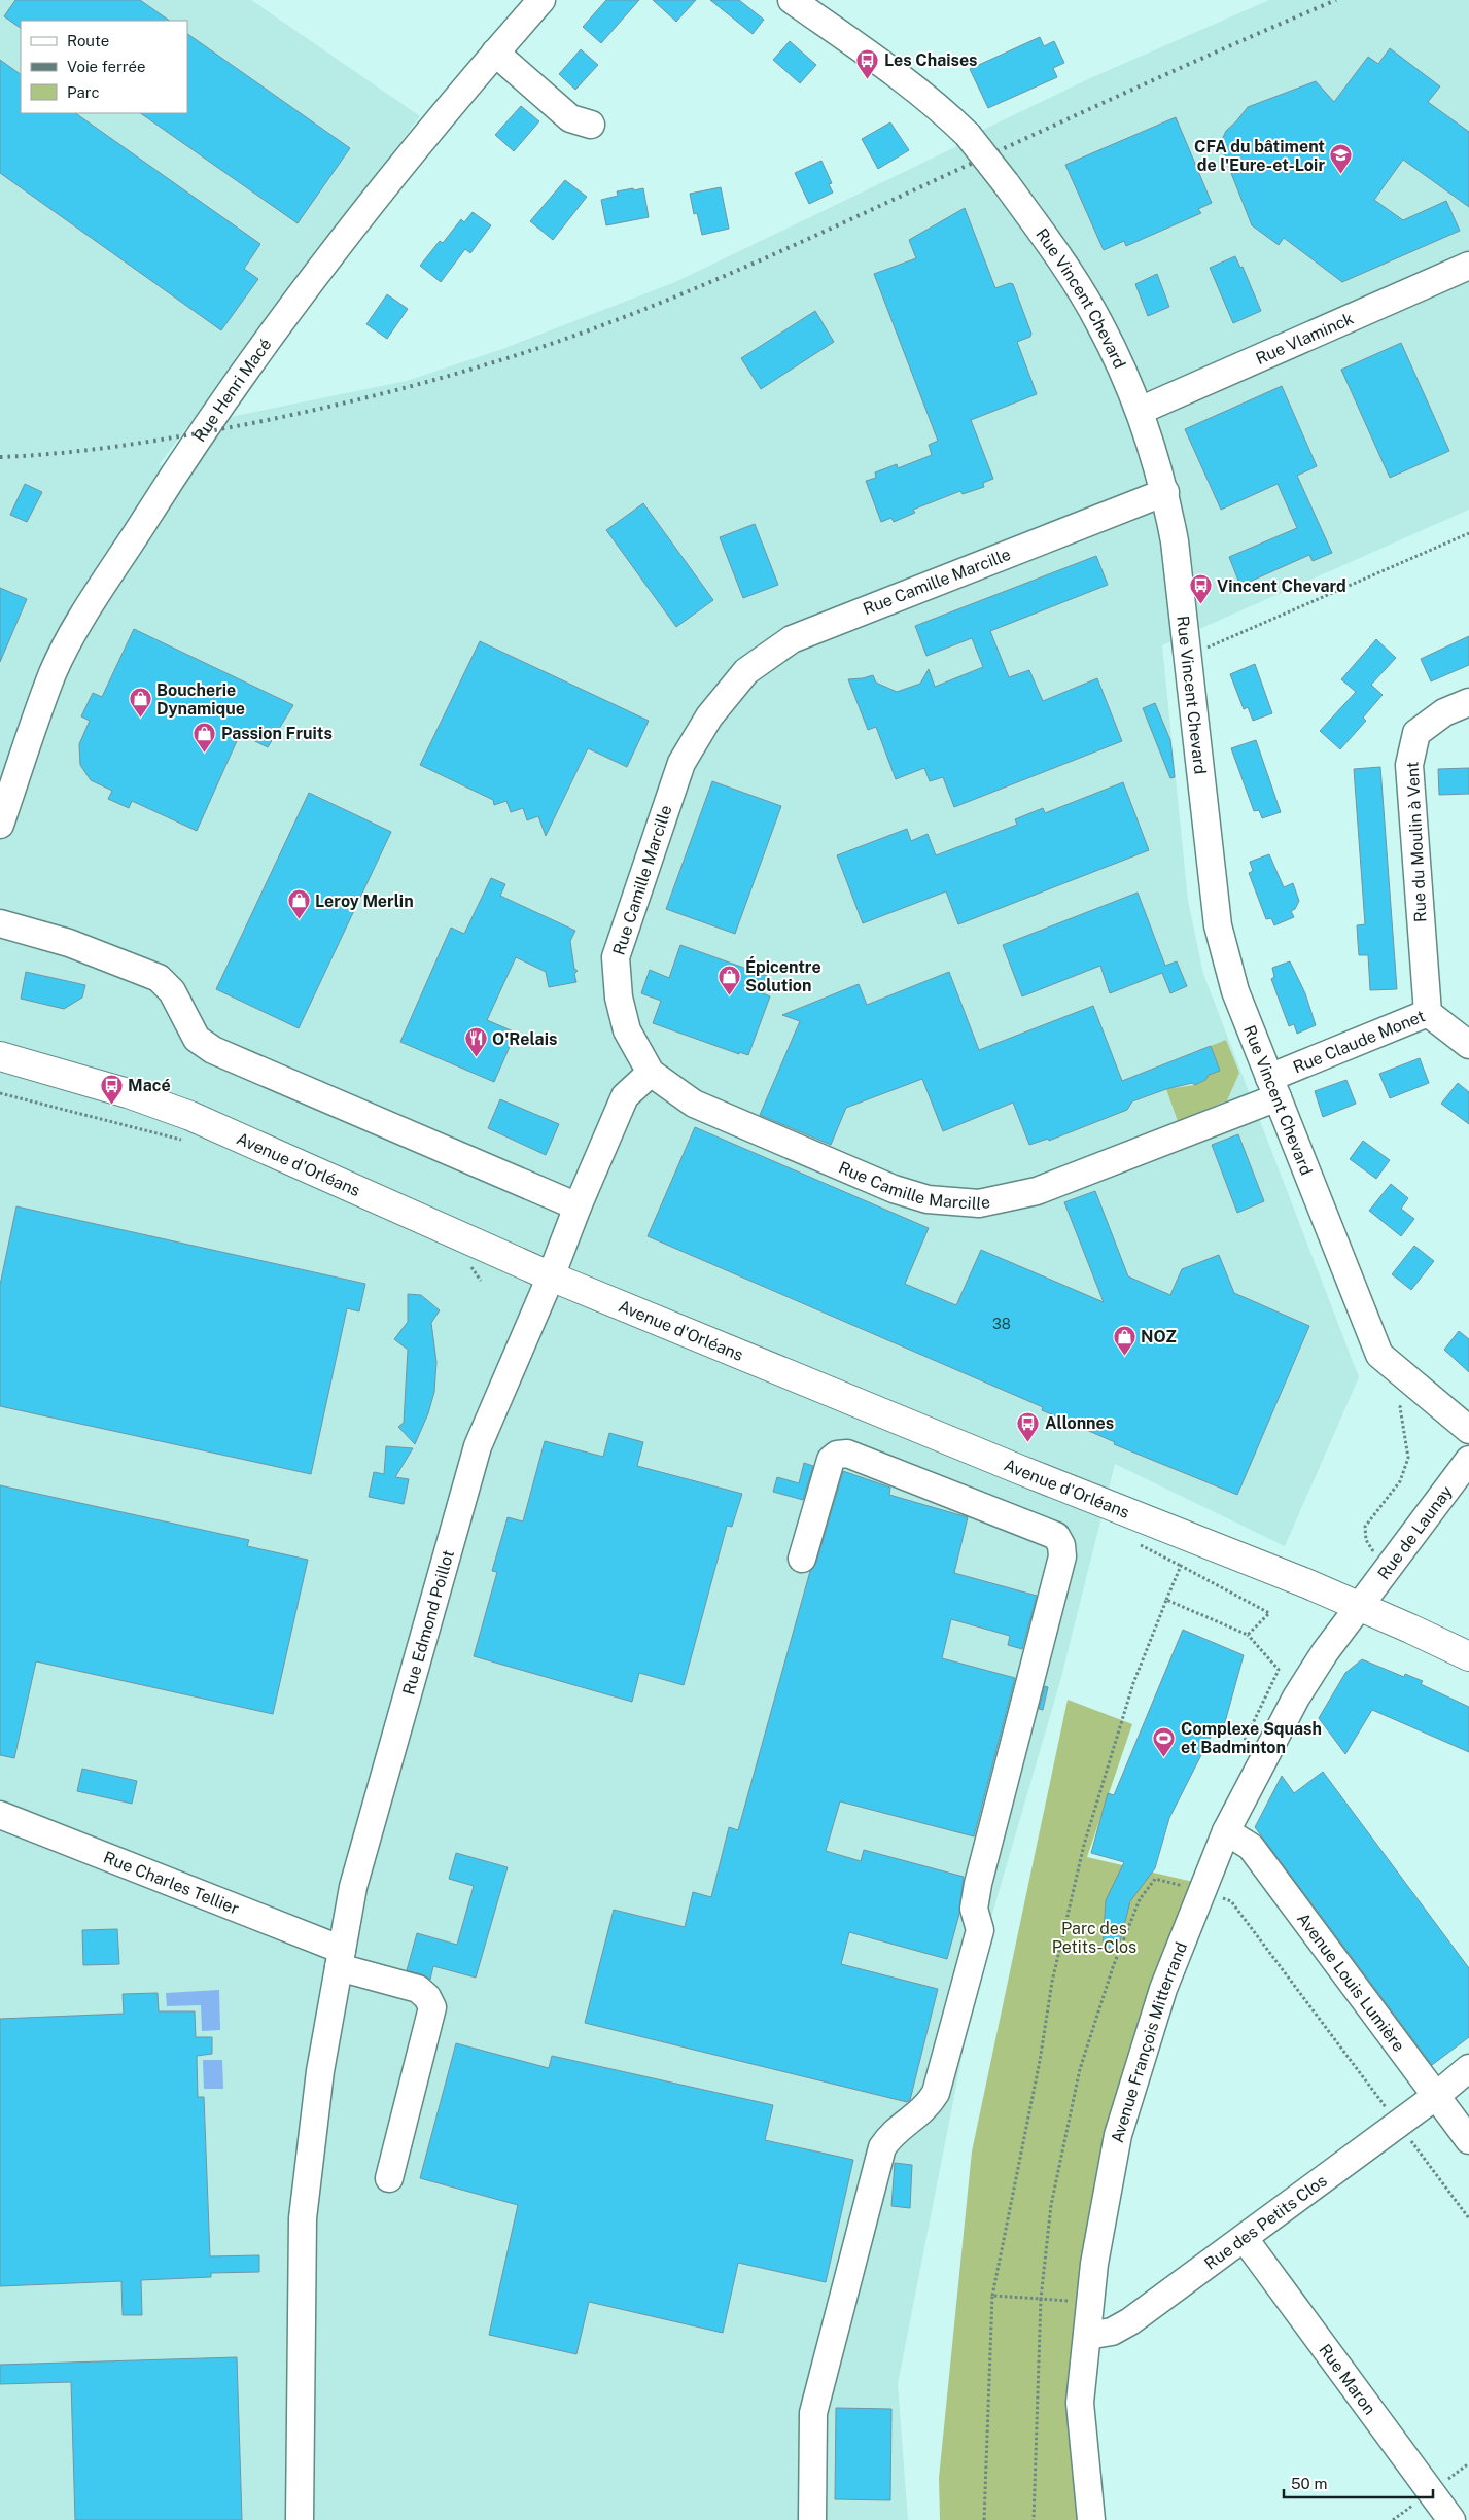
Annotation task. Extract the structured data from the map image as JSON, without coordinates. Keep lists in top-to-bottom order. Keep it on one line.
{"streets":{"main road":["Avenue d'Orléans"],"street":["Rue Vincent Chevard","Rue Vlaminck","Rue Henri Macé","Rue Camille Marcille","Rue du Moulin à Vent","Rue Claude Monet","Rue de Launay","Rue Edmond Poillot","Rue Charles Tellier","Avenue Louis Lumière","Avenue François Mitterrand","Rue des Petits Clos","Rue Maron"]},"crossings":[["Rue Vincent Chevard","Rue Vlaminck"],["Rue Vincent Chevard","Rue Camille Marcille"],["Rue Vincent Chevard","Rue Claude Monet"],["Rue Camille Marcille","Rue Claude Monet"],["Rue Camille Marcille","Rue Edmond Poillot"],["Rue du Moulin à Vent","Rue Claude Monet"],["Avenue d'Orléans","Rue de Launay"],["Avenue d'Orléans","Rue Edmond Poillot"],["Avenue d'Orléans","Avenue François Mitterrand"],["Rue de Launay","Avenue François Mitterrand"],["Rue Edmond Poillot","Rue Charles Tellier"],["Avenue Louis Lumière","Avenue François Mitterrand"],["Avenue Louis Lumière","Rue des Petits Clos"],["Avenue François Mitterrand","Rue des Petits Clos"],["Rue des Petits Clos","Rue Maron"]],"parks":["Parc des Petits-Clos"],"places":{"bus stop":["Les Chaises","Vincent Chevard","Macé","Allonnes"],"school or university":["CFA du bâtiment de l'Eure-et-Loir"],"shop":["Boucherie Dynamique","Passion Fruits","Leroy Merlin","Épicentre Solution","NOZ"],"restaurant":["O'Relais"],"sports":["Complexe Squash et Badminton"]},"house_numbers":["38"],"legend":["Route","Voie ferrée","Parc"],"scale_bar":"50 m"}
